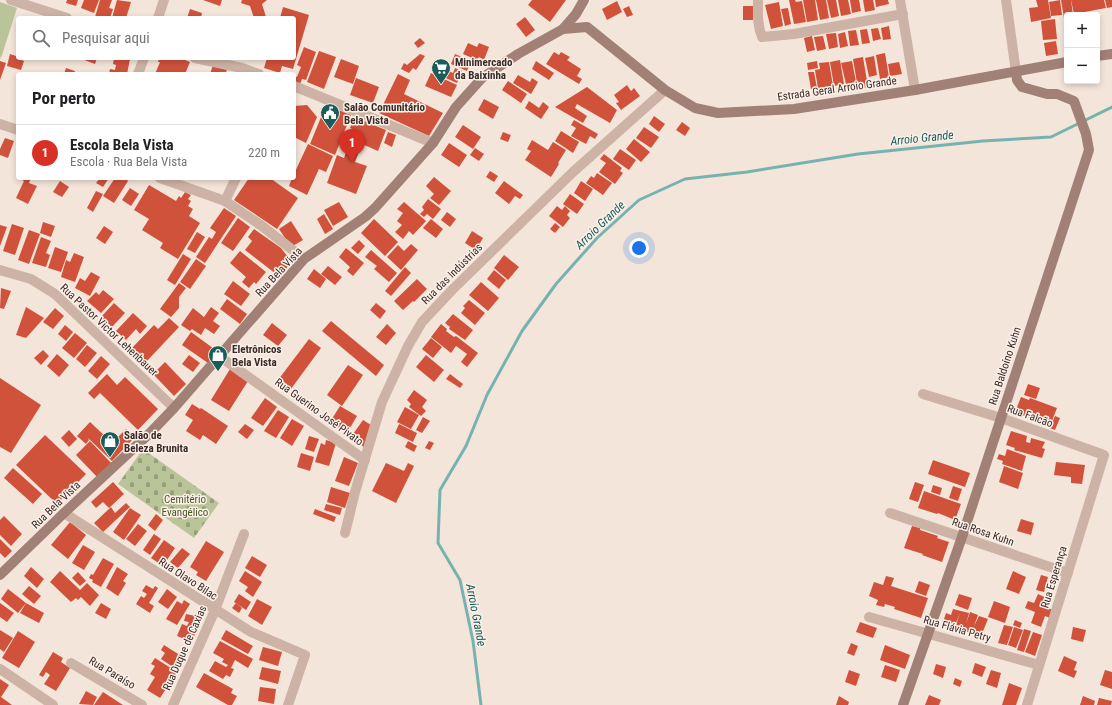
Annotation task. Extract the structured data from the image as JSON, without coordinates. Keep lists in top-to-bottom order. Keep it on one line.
{"streets":{"main road":["Estrada Geral Arroio Grande","Rua Bela Vista","Rua Baldoíno Kuhn"],"street":["Rua das Indústrias","Rua Pastor Victor Lehenbauer","Rua Guerino José Pivato","Rua Falcão","Rua Rosa Kuhn","Rua Esperança","Rua Olavo Bilac","Rua Flávia Petry","Rua Duque de Caxias","Rua Paraíso"]},"crossings":[["Estrada Geral Arroio Grande","Rua Bela Vista"],["Estrada Geral Arroio Grande","Rua das Indústrias"],["Estrada Geral Arroio Grande","Rua Baldoíno Kuhn"],["Rua Bela Vista","Rua Pastor Victor Lehenbauer"],["Rua Bela Vista","Rua Guerino José Pivato"],["Rua Bela Vista","Rua Olavo Bilac"],["Rua das Indústrias","Rua Guerino José Pivato"],["Rua Baldoíno Kuhn","Rua Falcão"],["Rua Baldoíno Kuhn","Rua Rosa Kuhn"],["Rua Baldoíno Kuhn","Rua Flávia Petry"],["Rua Falcão","Rua Esperança"],["Rua Rosa Kuhn","Rua Esperança"],["Rua Esperança","Rua Flávia Petry"],["Rua Olavo Bilac","Rua Duque de Caxias"]],"water":["Arroio Grande"],"parks":["Cemitério Evangélico"],"places":{"supermarket":["Minimercado da Baixinha"],"public building":["Salão Comunitário Bela Vista"],"shop":["Eletrônicos Bela Vista","Salão de Beleza Brunita"]},"page":{"map_buttons":["+","−"],"search":"Pesquisar aqui","heading":"Por perto","list":[{"mark":"1","name":"Escola Bela Vista","note":"Escola · Rua Bela Vista","value":"220 m"}],"pins":"1"}}
